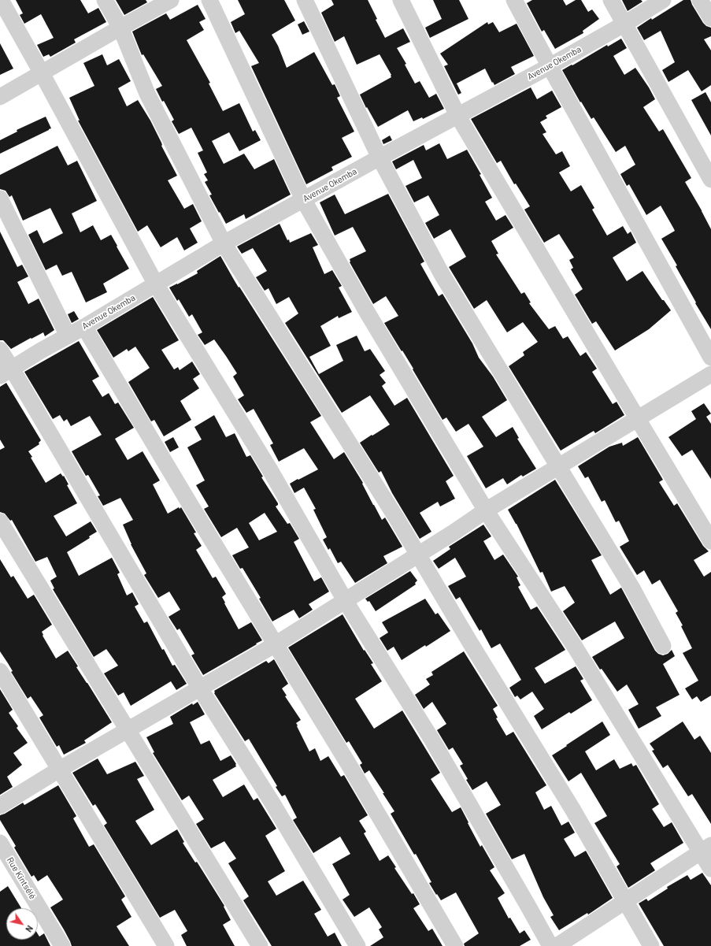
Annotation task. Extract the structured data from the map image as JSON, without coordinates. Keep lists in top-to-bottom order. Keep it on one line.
{"streets":{"street":["Avenue Okemba","Rue Kintsélé"]},"north":"bottom right"}
